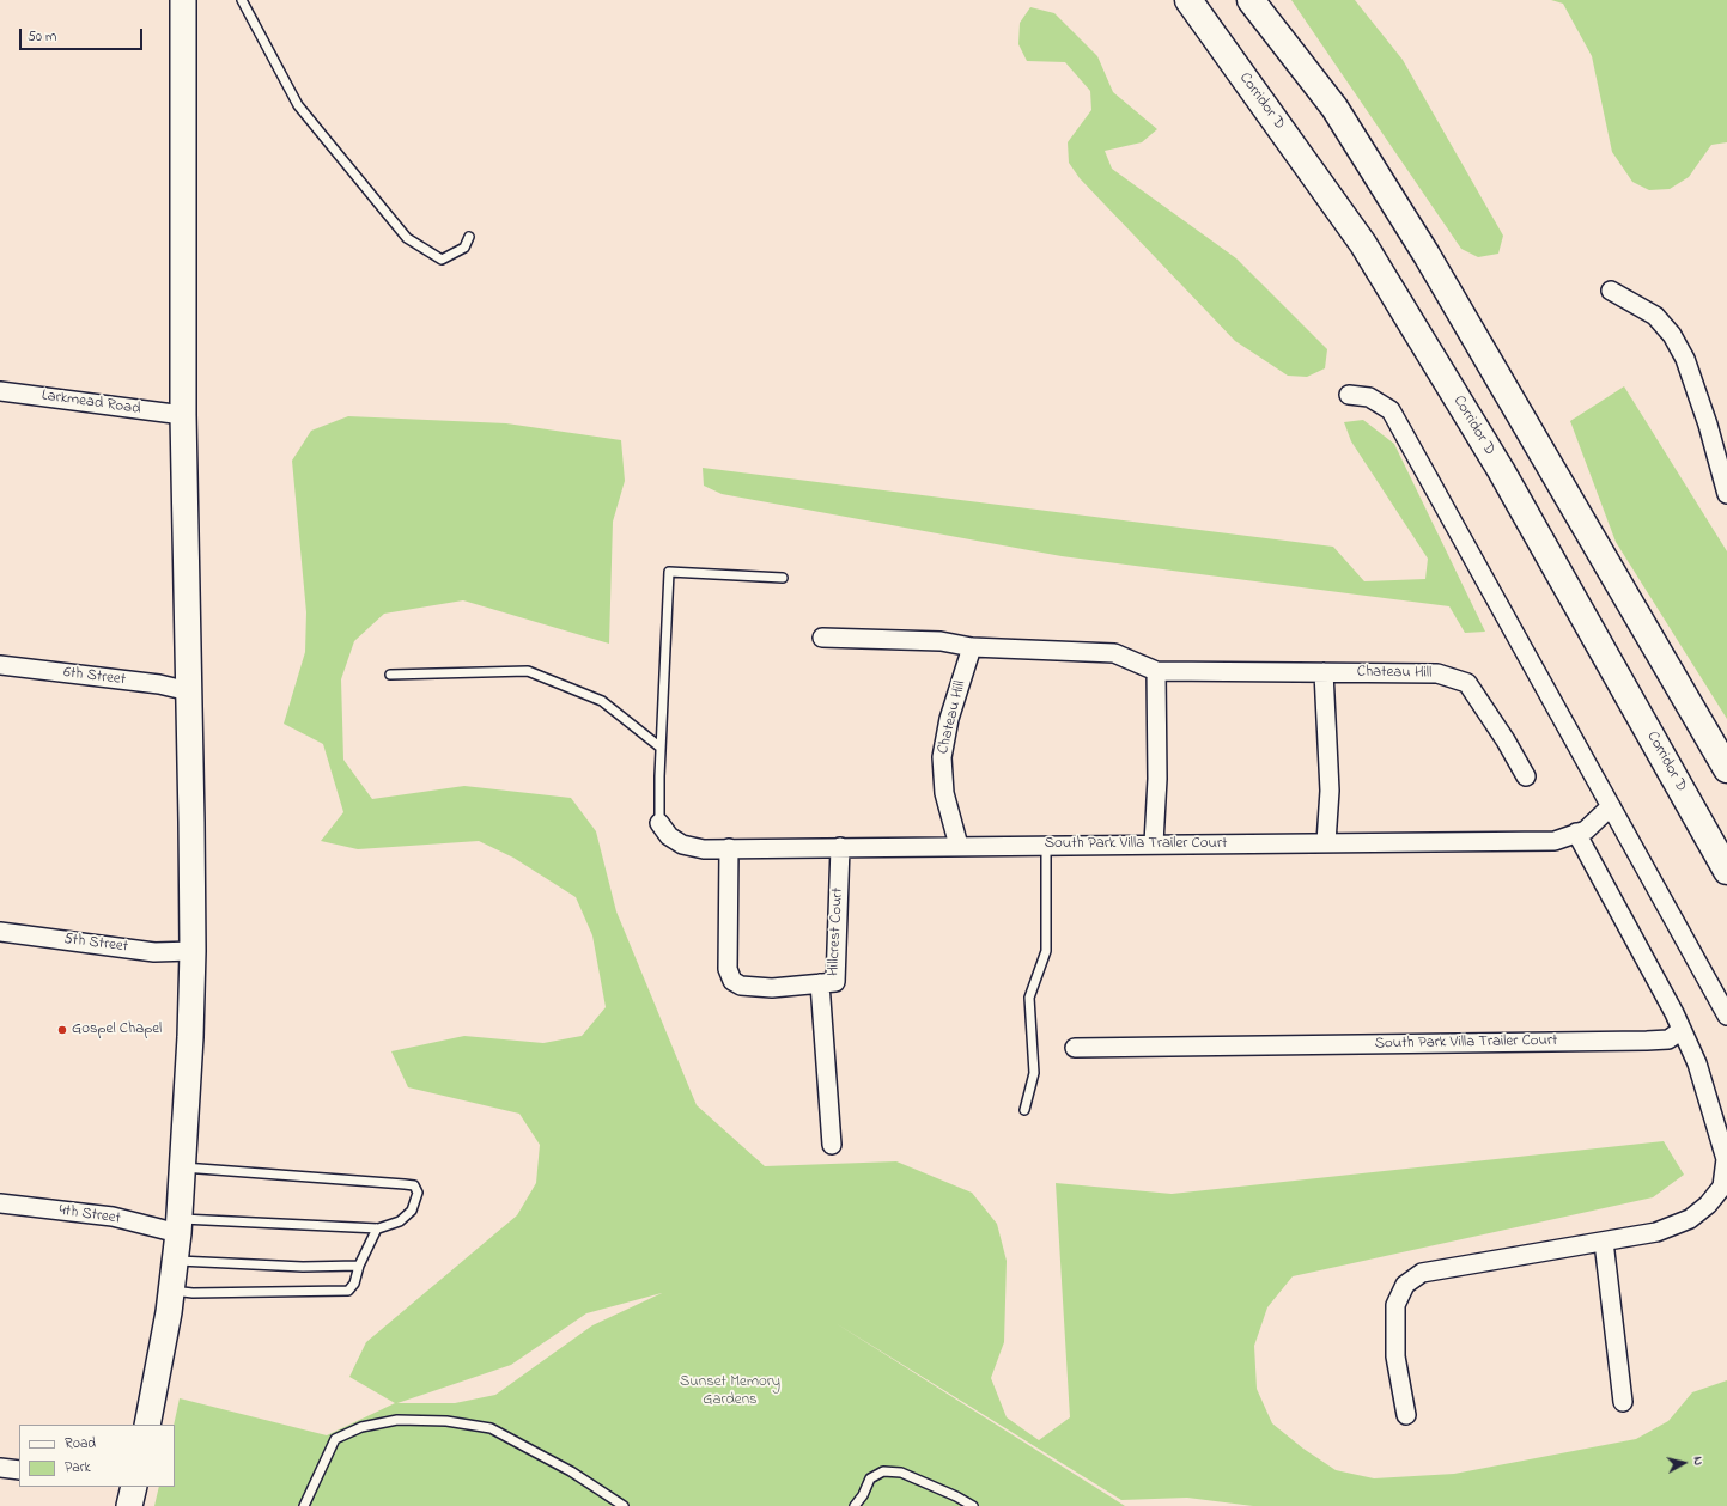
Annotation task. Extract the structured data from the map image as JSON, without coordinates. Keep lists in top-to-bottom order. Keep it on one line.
{"streets":{"highway":["Corridor D"],"street":["Larkmead Road","Chateau Hill","6th Street","South Park Villa Trailer Court","Hillcrest Court","5th Street","4th Street"]},"crossings":[["Chateau Hill","South Park Villa Trailer Court"],["South Park Villa Trailer Court","Hillcrest Court"]],"parks":["Sunset Memory Gardens"],"places":["Gospel Chapel"],"legend":["Road","Park"],"scale_bar":"50 m","north":"right"}
